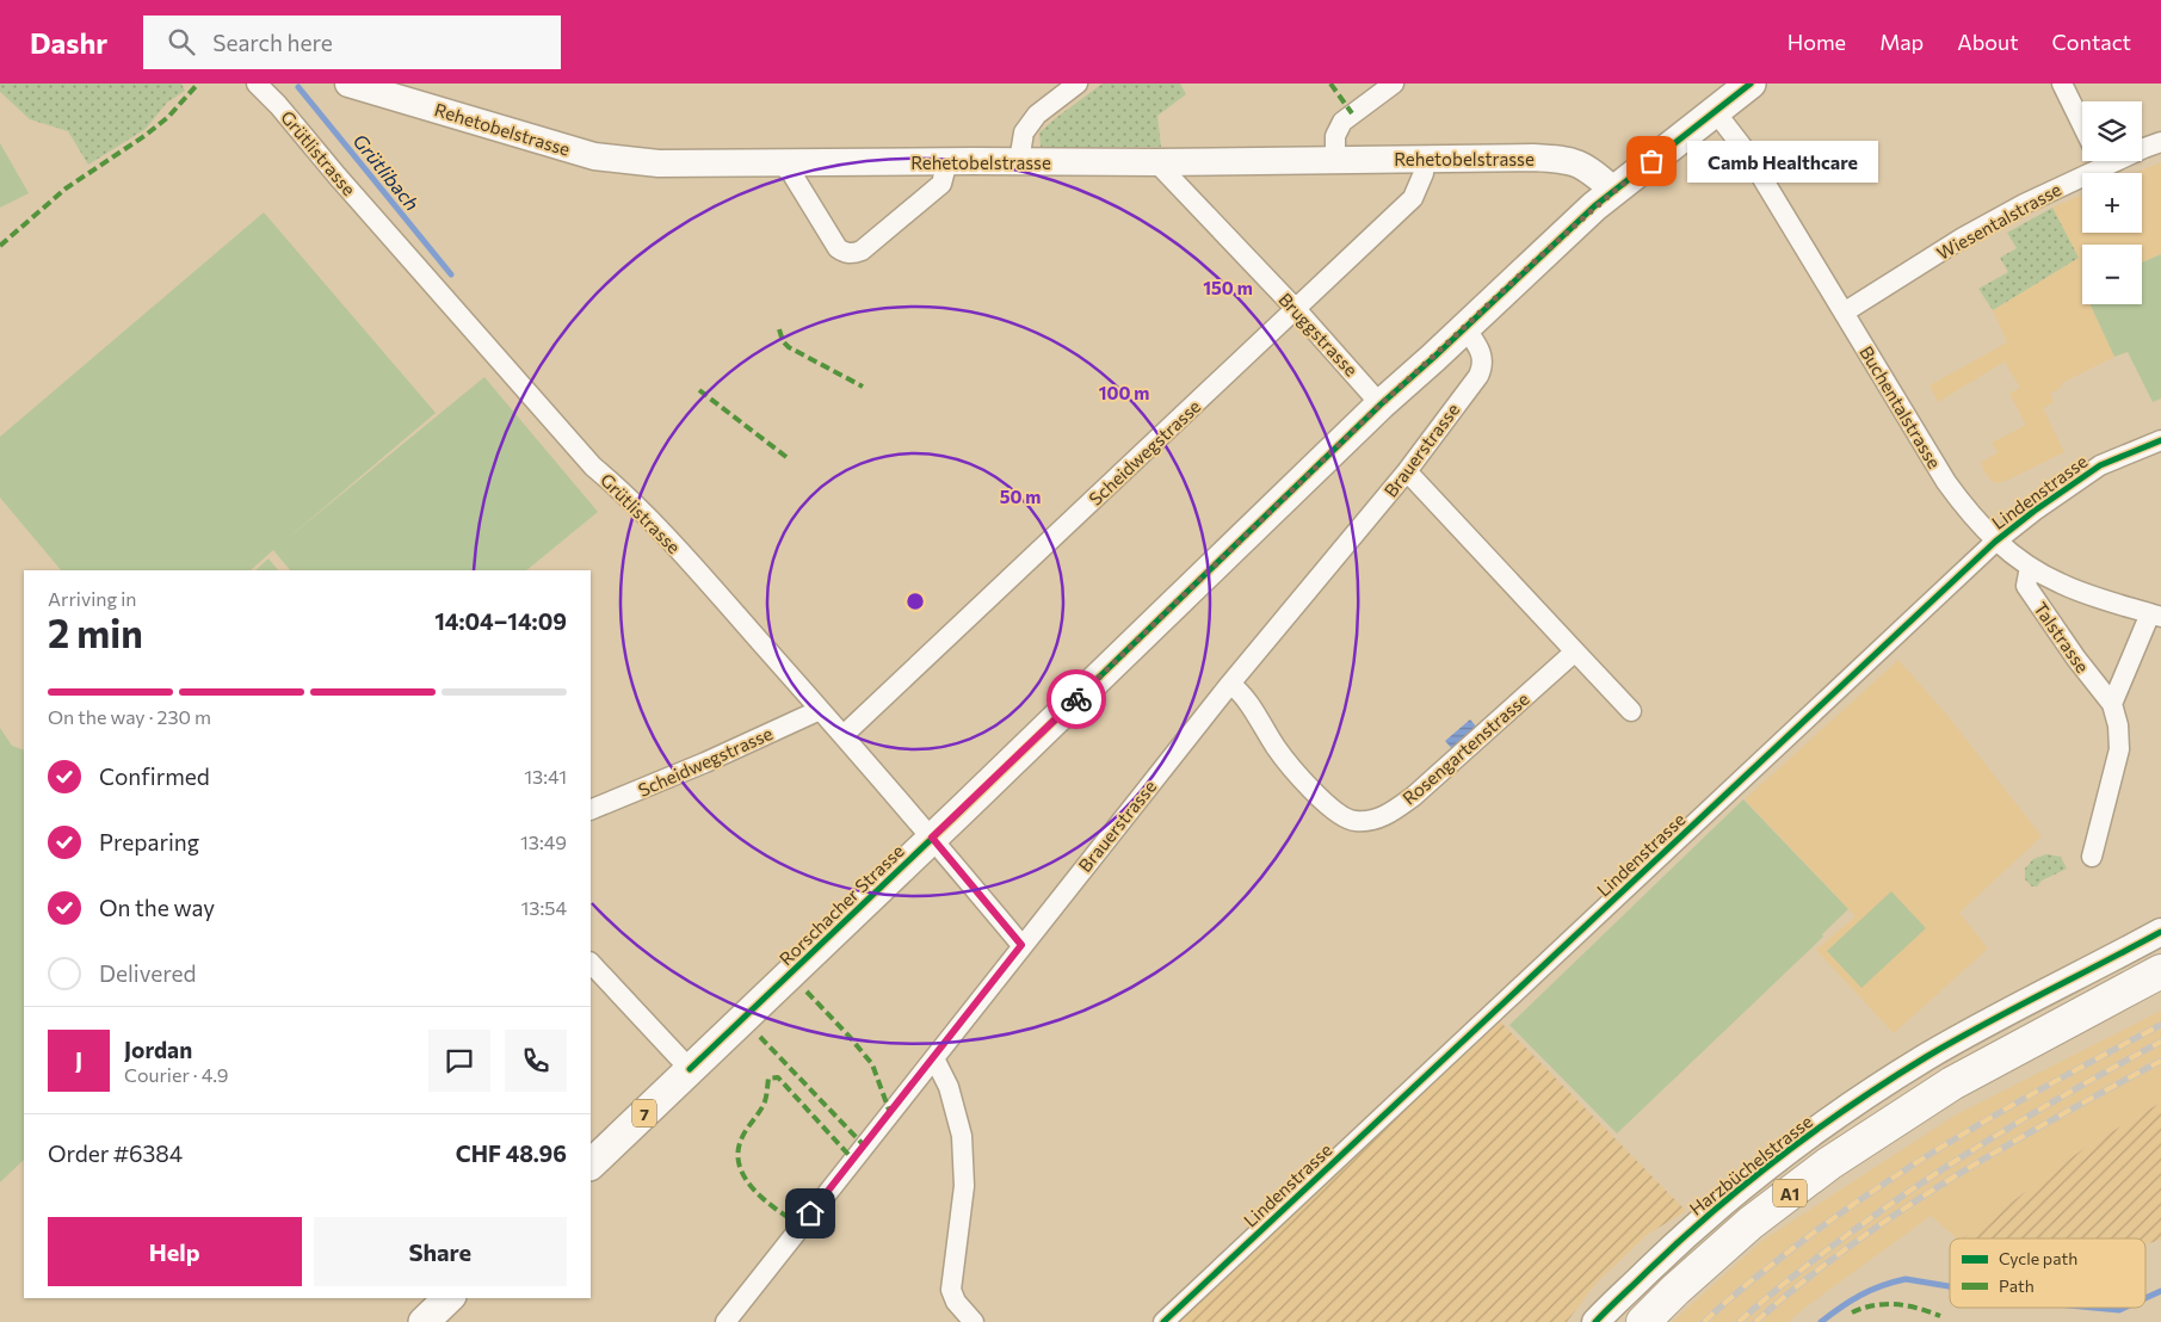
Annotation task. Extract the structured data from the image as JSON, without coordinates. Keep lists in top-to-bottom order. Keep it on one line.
{"streets":{"highway":["A1"],"main road":["Rorschacher Strasse","7"],"street":["Rehetobelstrasse","Grütlistrasse","Wiesentalstrasse","Bruggstrasse","Buchentalstrasse","Brauerstrasse","Scheidwegstrasse","Lindenstrasse","Talstrasse","Rosengartenstrasse","Harzbüchelstrasse"]},"crossings":[["Rehetobelstrasse","Bruggstrasse"],["Rehetobelstrasse","Scheidwegstrasse"],["Rehetobelstrasse","Rorschacher Strasse"],["Grütlistrasse","Brauerstrasse"],["Grütlistrasse","Scheidwegstrasse"],["Grütlistrasse","Rorschacher Strasse"],["Wiesentalstrasse","Buchentalstrasse"],["Bruggstrasse","Scheidwegstrasse"],["Bruggstrasse","Rorschacher Strasse"],["Buchentalstrasse","Lindenstrasse"],["Buchentalstrasse","Talstrasse"],["Buchentalstrasse","Rorschacher Strasse"],["Brauerstrasse","Rosengartenstrasse"],["Brauerstrasse","Rorschacher Strasse"]],"water":["Grütlibach"],"places":["Camb Healthcare"],"legend":["Cycle path","Path"],"page":{"header":"Dashr","search":"Search here","nav":["Home","Map","About","Contact"],"map_buttons":["+","−"],"bubble":"Camb Healthcare","heading":["2 min","Arriving in","14:04–14:09"],"panel":["Jordan","Courier · 4.9","Order #6384","CHF 48.96"],"bar":"On the way · 230 m","list":[["Confirmed","13:41"],["Preparing","13:49"],["On the way","13:54"],"Delivered"],"round":"J","buttons":["Help","Share"]},"rings":["150 m","100 m","50 m"]}
